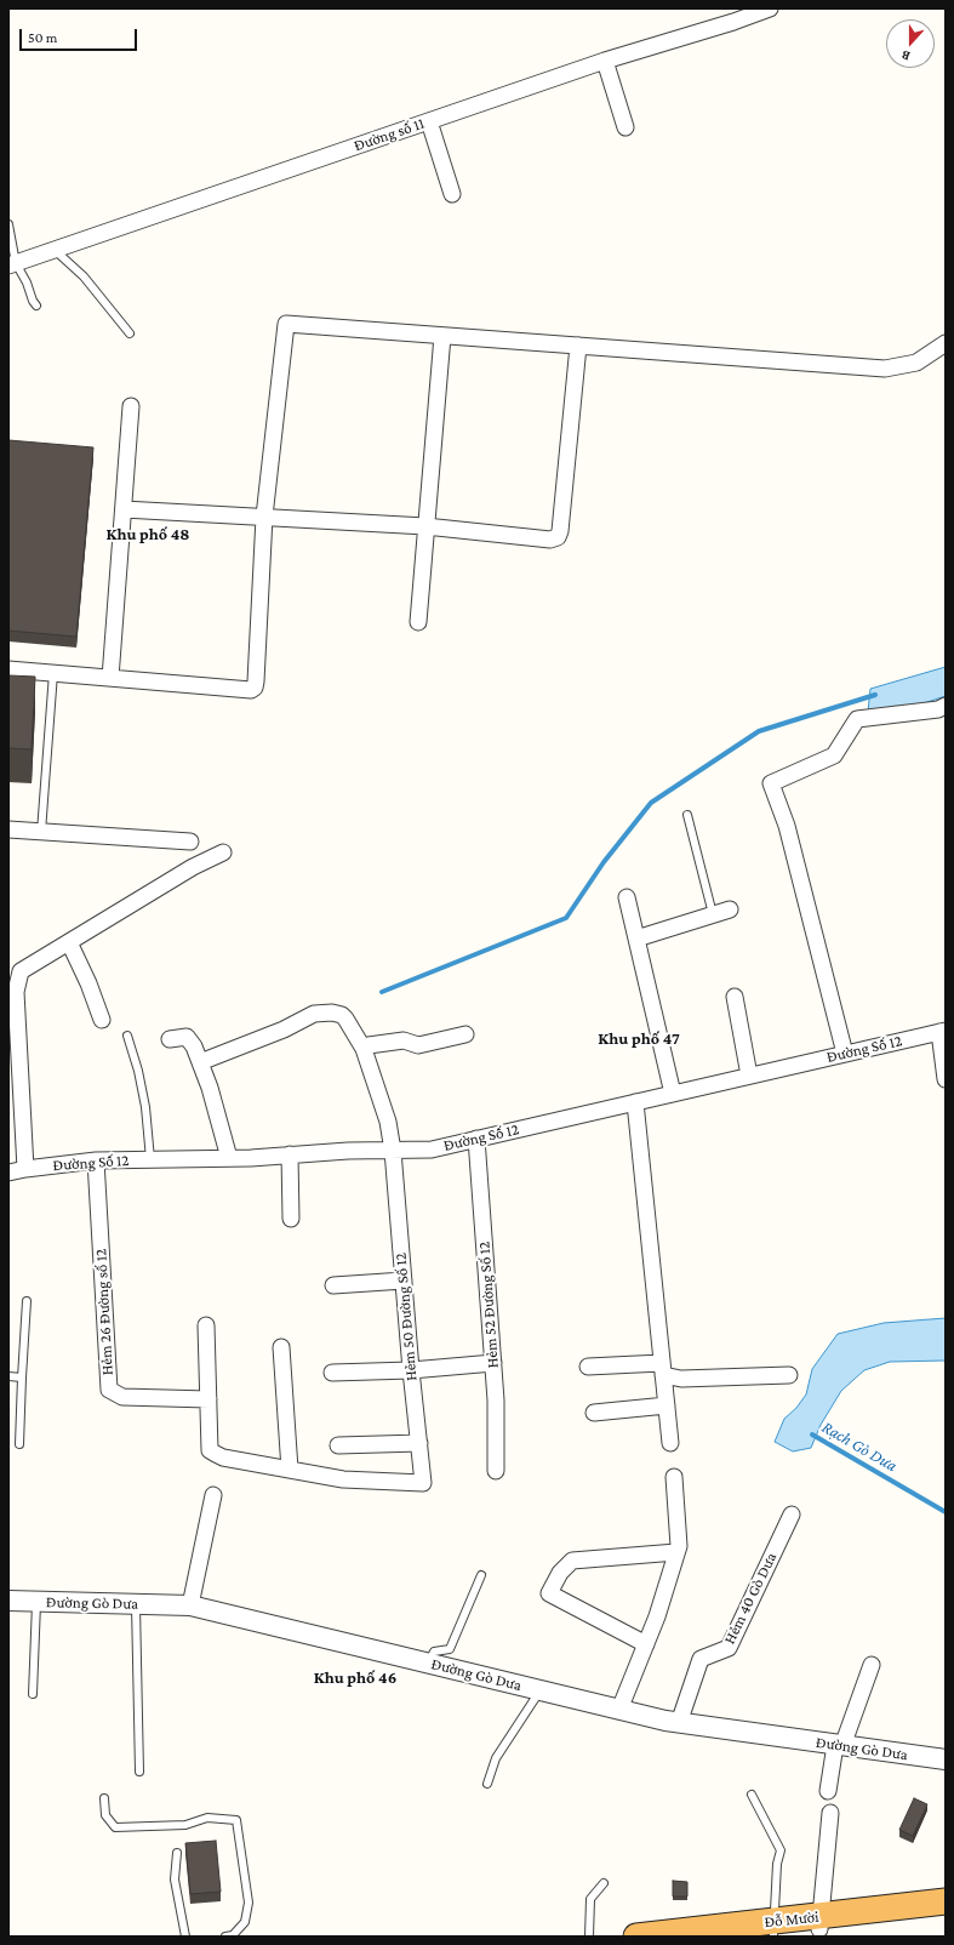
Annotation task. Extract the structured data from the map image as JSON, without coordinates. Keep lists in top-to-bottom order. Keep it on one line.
{"streets":{"highway":["Đỗ Mười"],"street":["Đường số 11","Đường Số 12","Hẻm 52 Đường Số 12","Hẻm 26 Đường số 12","Hẻm 50 Đường Số 12","Hẻm 40 Gò Dưa","Đường Gò Dưa"]},"crossings":[["Đường Số 12","Hẻm 52 Đường Số 12"],["Đường Số 12","Hẻm 26 Đường số 12"],["Đường Số 12","Hẻm 50 Đường Số 12"],["Hẻm 40 Gò Dưa","Đường Gò Dưa"]],"districts":["Khu phố 48","Khu phố 47","Khu phố 46"],"water":["Rạch Gò Dưa"],"scale_bar":"50 m","north":"bottom"}
